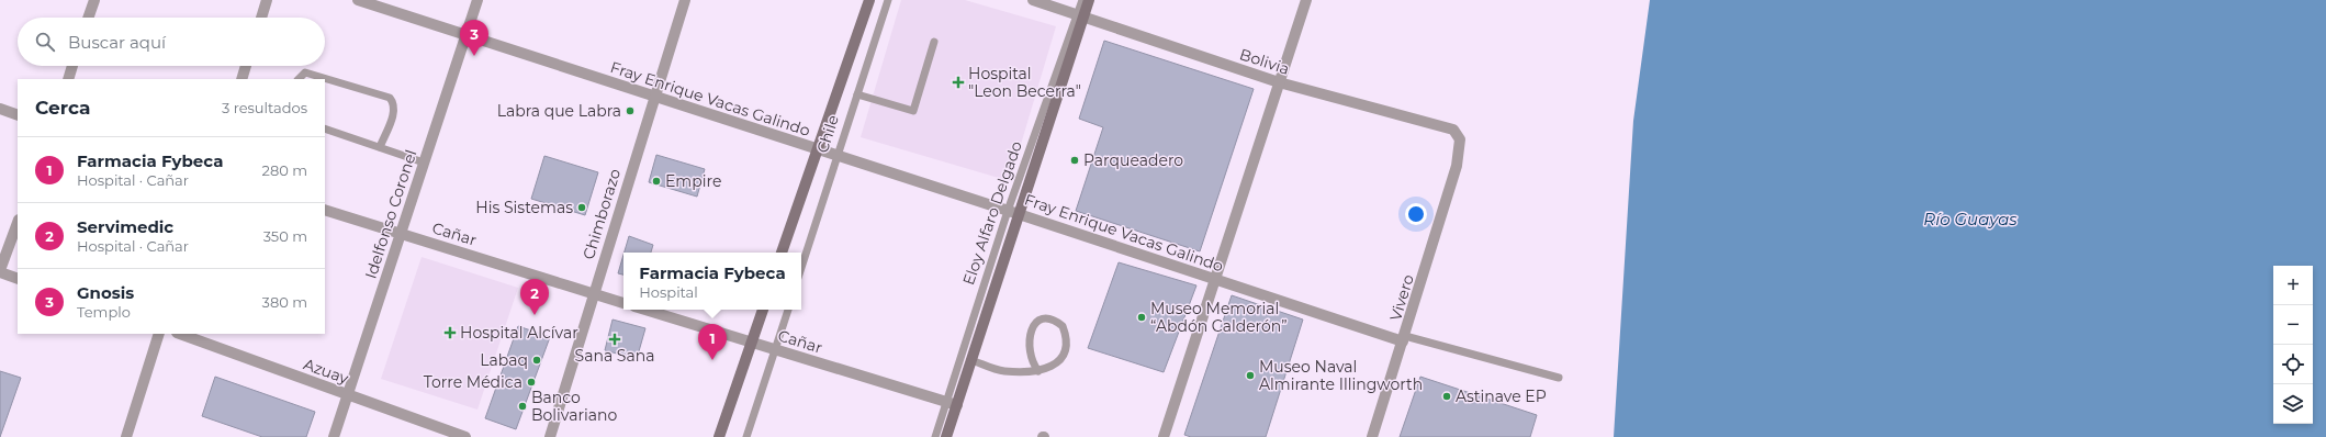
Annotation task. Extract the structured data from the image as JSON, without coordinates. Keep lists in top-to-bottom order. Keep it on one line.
{"streets":{"main road":["Chile","Eloy Alfaro Delgado"],"street":["Bolivia","Fray Enrique Vacas Galindo","Idelfonso Coronel","Chimborazo","Cañar","Vivero","Azuay"]},"crossings":[["Bolivia","Eloy Alfaro Delgado"],["Bolivia","Vivero"],["Fray Enrique Vacas Galindo","Chile"],["Fray Enrique Vacas Galindo","Eloy Alfaro Delgado"],["Fray Enrique Vacas Galindo","Idelfonso Coronel"],["Fray Enrique Vacas Galindo","Chimborazo"],["Fray Enrique Vacas Galindo","Vivero"],["Eloy Alfaro Delgado","Cañar"],["Idelfonso Coronel","Cañar"],["Idelfonso Coronel","Azuay"],["Chimborazo","Cañar"]],"water":["Río Guayas"],"places":{"health":["Hospital \"Leon Becerra\"","Hospital Alcívar","Sana Sana"],"other":["Labra que Labra","Parqueadero","Empire","His Sistemas","Museo Memorial “Abdón Calderón”","Labaq","Museo Naval Almirante Illingworth","Torre Médica","Astinave EP","Banco Bolivariano"]},"page":{"search":"Buscar aquí","pins":["3","2","1"],"heading":["Cerca","3 resultados"],"list":[{"mark":"1","name":"Farmacia Fybeca","note":"Hospital · Cañar","value":"280 m"},{"mark":"2","name":"Servimedic","note":"Hospital · Cañar","value":"350 m"},{"mark":"3","name":"Gnosis","note":"Templo","value":"380 m"}],"popup":["Farmacia Fybeca","Hospital"],"map_buttons":["+","−"]}}
